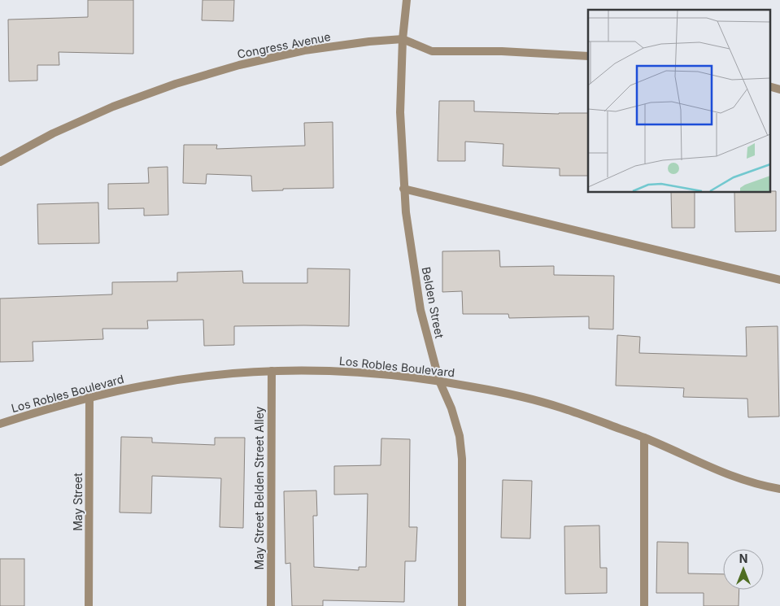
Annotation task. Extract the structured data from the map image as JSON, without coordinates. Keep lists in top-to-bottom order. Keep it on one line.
{"streets":{"street":["Congress Avenue","Belden Street","Los Robles Boulevard","May Street Belden Street Alley","May Street"]},"crossings":[["Congress Avenue","Belden Street"],["Belden Street","Los Robles Boulevard"],["Los Robles Boulevard","May Street Belden Street Alley"],["Los Robles Boulevard","May Street"]],"north":"top"}
